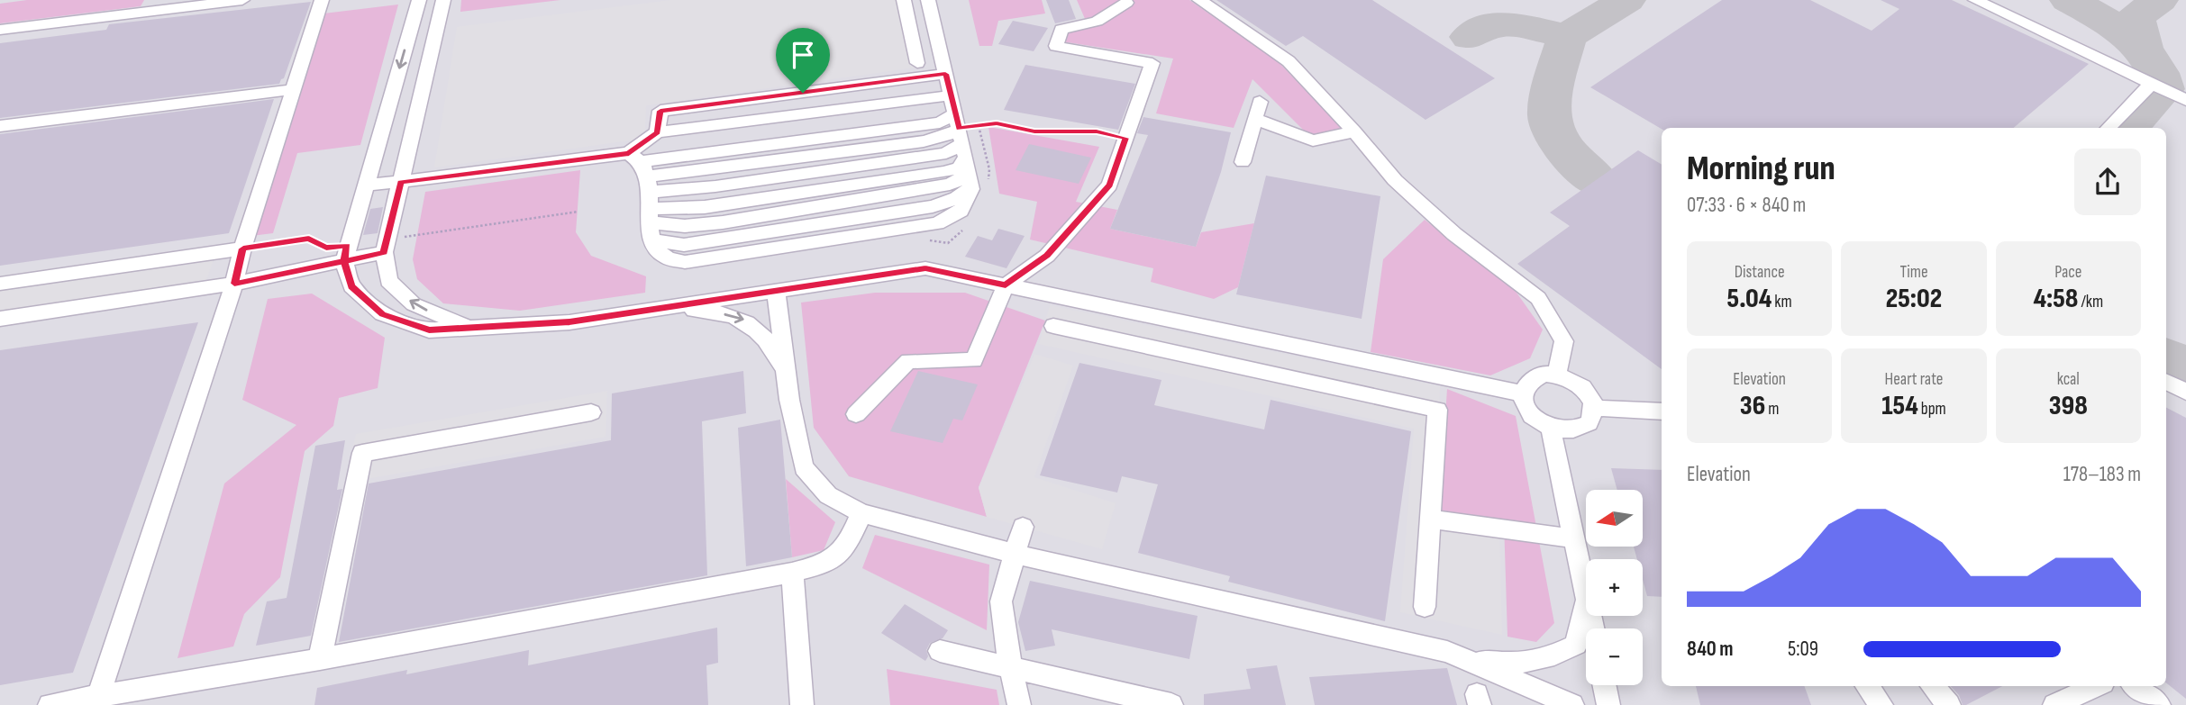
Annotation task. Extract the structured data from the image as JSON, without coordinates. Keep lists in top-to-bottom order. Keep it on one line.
{"north":"left","page":{"heading":["Morning run","07:33 · 6 × 840 m"],"stats":[["Distance","5.04 km"],["Time","25:02"],["Pace","4:58 /km"],["Elevation","36 m"],["Heart rate","154 bpm"],["kcal","398"]],"chart":["Elevation","178–183 m"],"map_buttons":["+","−"],"list":[{"name":"840 m","note":"5:09"}]}}
